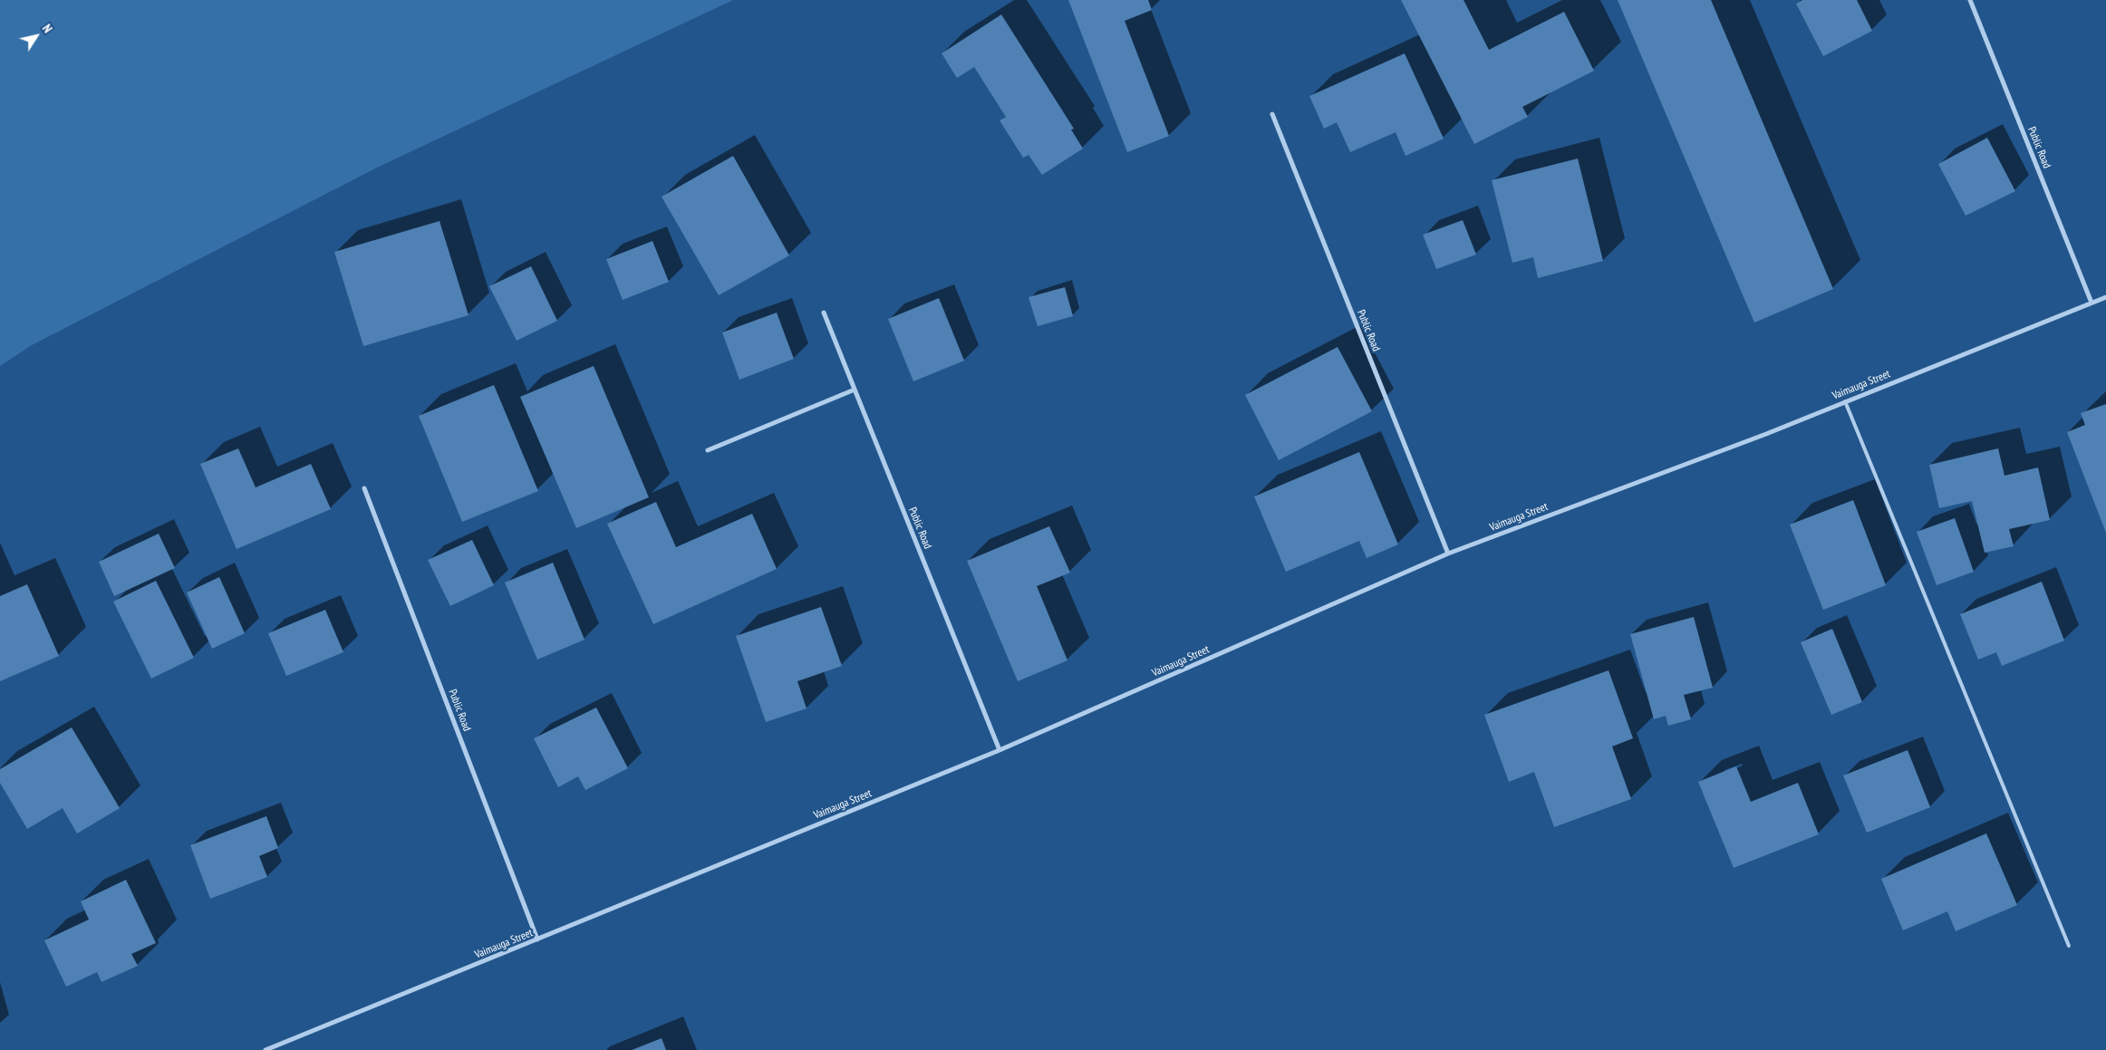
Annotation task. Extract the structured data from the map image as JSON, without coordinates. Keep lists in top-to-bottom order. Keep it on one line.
{"streets":{"street":["Public Road","Vaimauga Street"]},"crossings":[["Public Road","Vaimauga Street"]],"north":"top right"}
